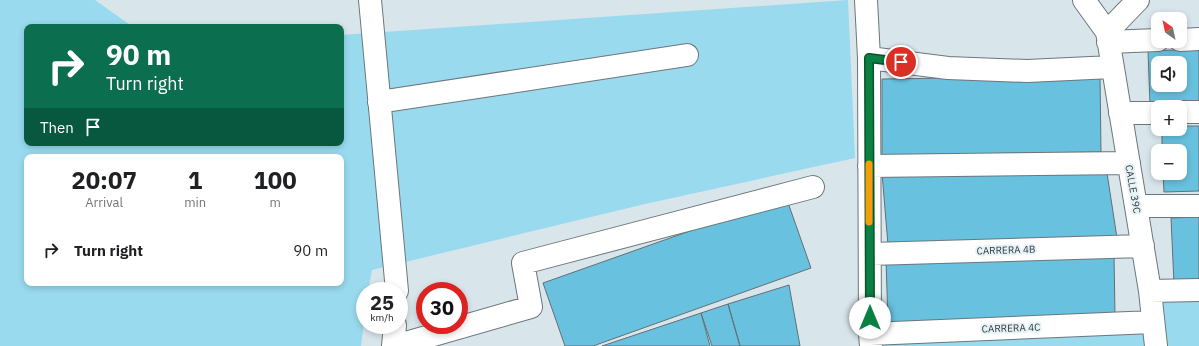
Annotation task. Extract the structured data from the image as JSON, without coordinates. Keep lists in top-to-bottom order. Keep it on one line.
{"streets":{"street":["CALLE 39C","CARRERA 4B","CARRERA 4C"]},"crossings":[["CALLE 39C","CARRERA 4B"],["CALLE 39C","CARRERA 4C"]],"north":"top left","page":{"map_buttons":["+","−"],"turn":["90 m","Turn right"],"then":"Then","eta":["20:07","Arrival","1","min","100","m"],"list":[{"name":"Turn right","value":"90 m"}],"speed":"25 km/h","limit":"30"}}
